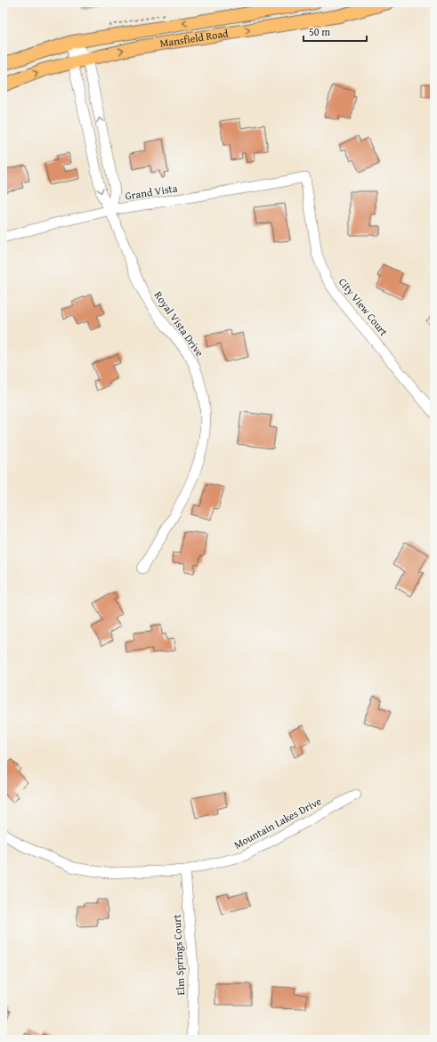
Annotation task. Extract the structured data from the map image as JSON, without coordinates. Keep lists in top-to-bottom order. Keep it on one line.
{"streets":{"main road":["Mansfield Road"],"street":["Grand Vista","City View Court","Royal Vista Drive","Mountain Lakes Drive","Elm Springs Court"]},"crossings":[["Mansfield Road","Royal Vista Drive"],["Grand Vista","City View Court"],["Grand Vista","Royal Vista Drive"],["Mountain Lakes Drive","Elm Springs Court"]],"scale_bar":"50 m"}
